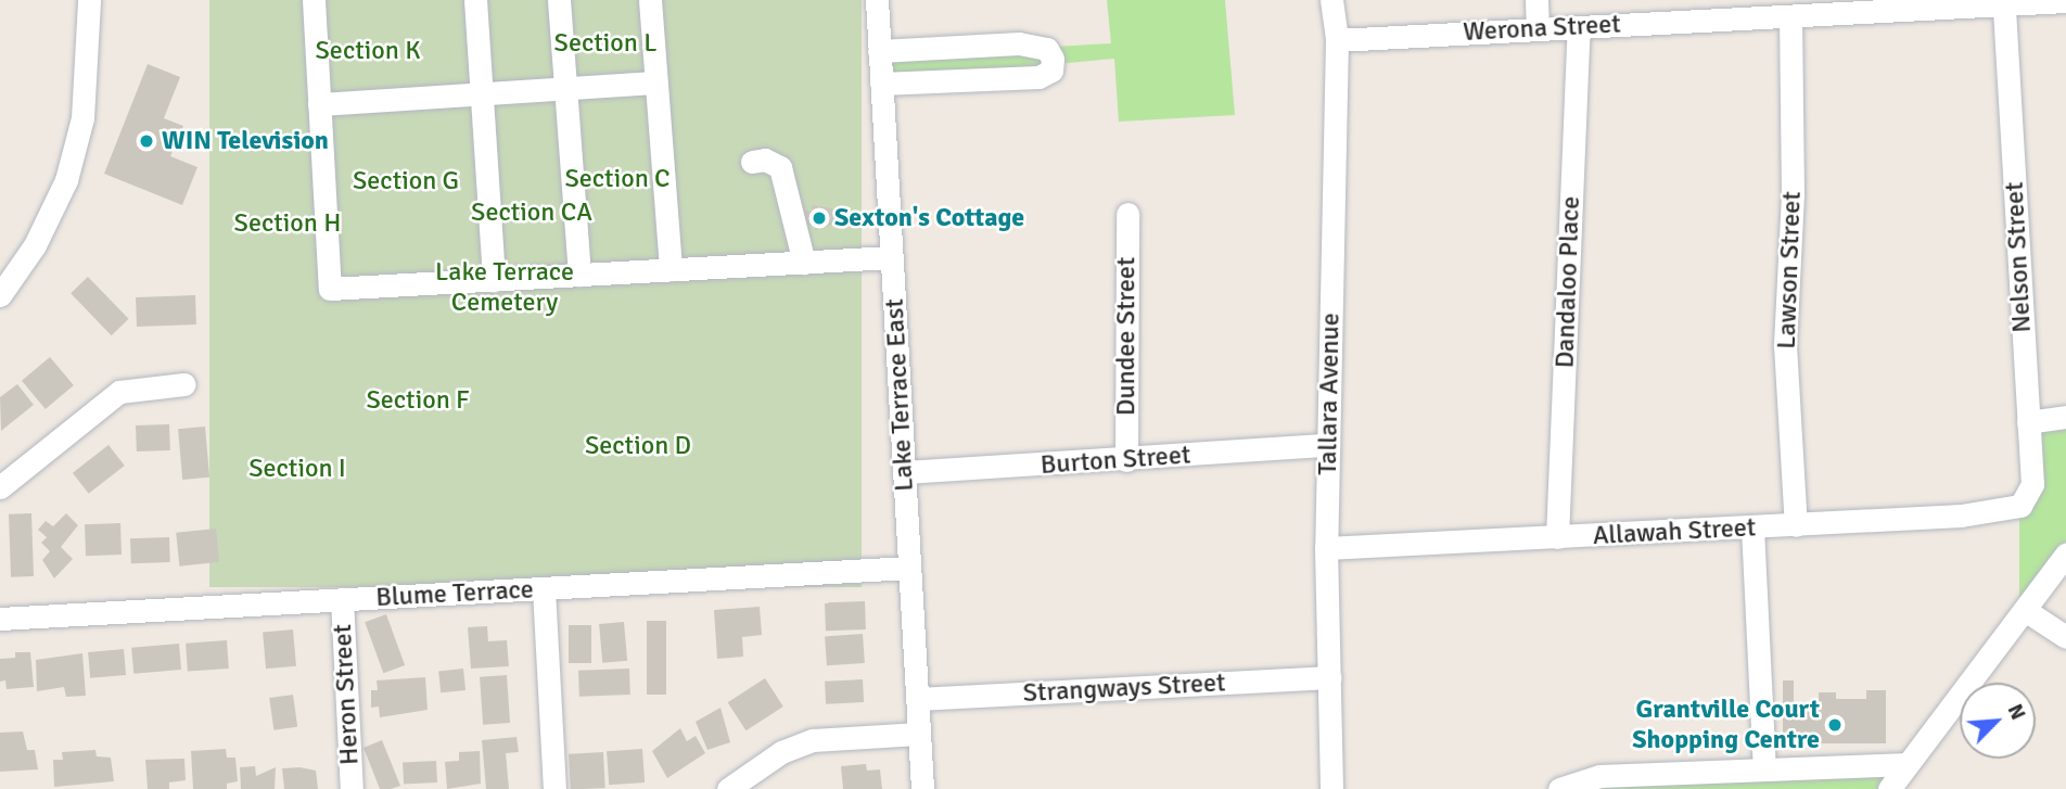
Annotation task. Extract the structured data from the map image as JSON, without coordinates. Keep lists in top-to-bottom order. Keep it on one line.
{"streets":{"street":["Werona Street","Nelson Street","Lawson Street","Dandaloo Place","Dundee Street","Tallara Avenue","Lake Terrace East","Burton Street","Allawah Street","Blume Terrace","Strangways Street","Heron Street"]},"crossings":[["Werona Street","Nelson Street"],["Werona Street","Lawson Street"],["Werona Street","Dandaloo Place"],["Werona Street","Tallara Avenue"],["Nelson Street","Allawah Street"],["Lawson Street","Allawah Street"],["Dandaloo Place","Allawah Street"],["Dundee Street","Burton Street"],["Tallara Avenue","Burton Street"],["Tallara Avenue","Allawah Street"],["Tallara Avenue","Strangways Street"],["Lake Terrace East","Burton Street"],["Lake Terrace East","Blume Terrace"],["Lake Terrace East","Strangways Street"],["Blume Terrace","Heron Street"]],"parks":["Section L","Section K","Section C","Section G","Section CA","Section H","Lake Terrace Cemetery","Section F","Section D","Section I"],"places":["WIN Television","Sexton's Cottage","Grantville Court Shopping Centre"],"north":"top right"}
